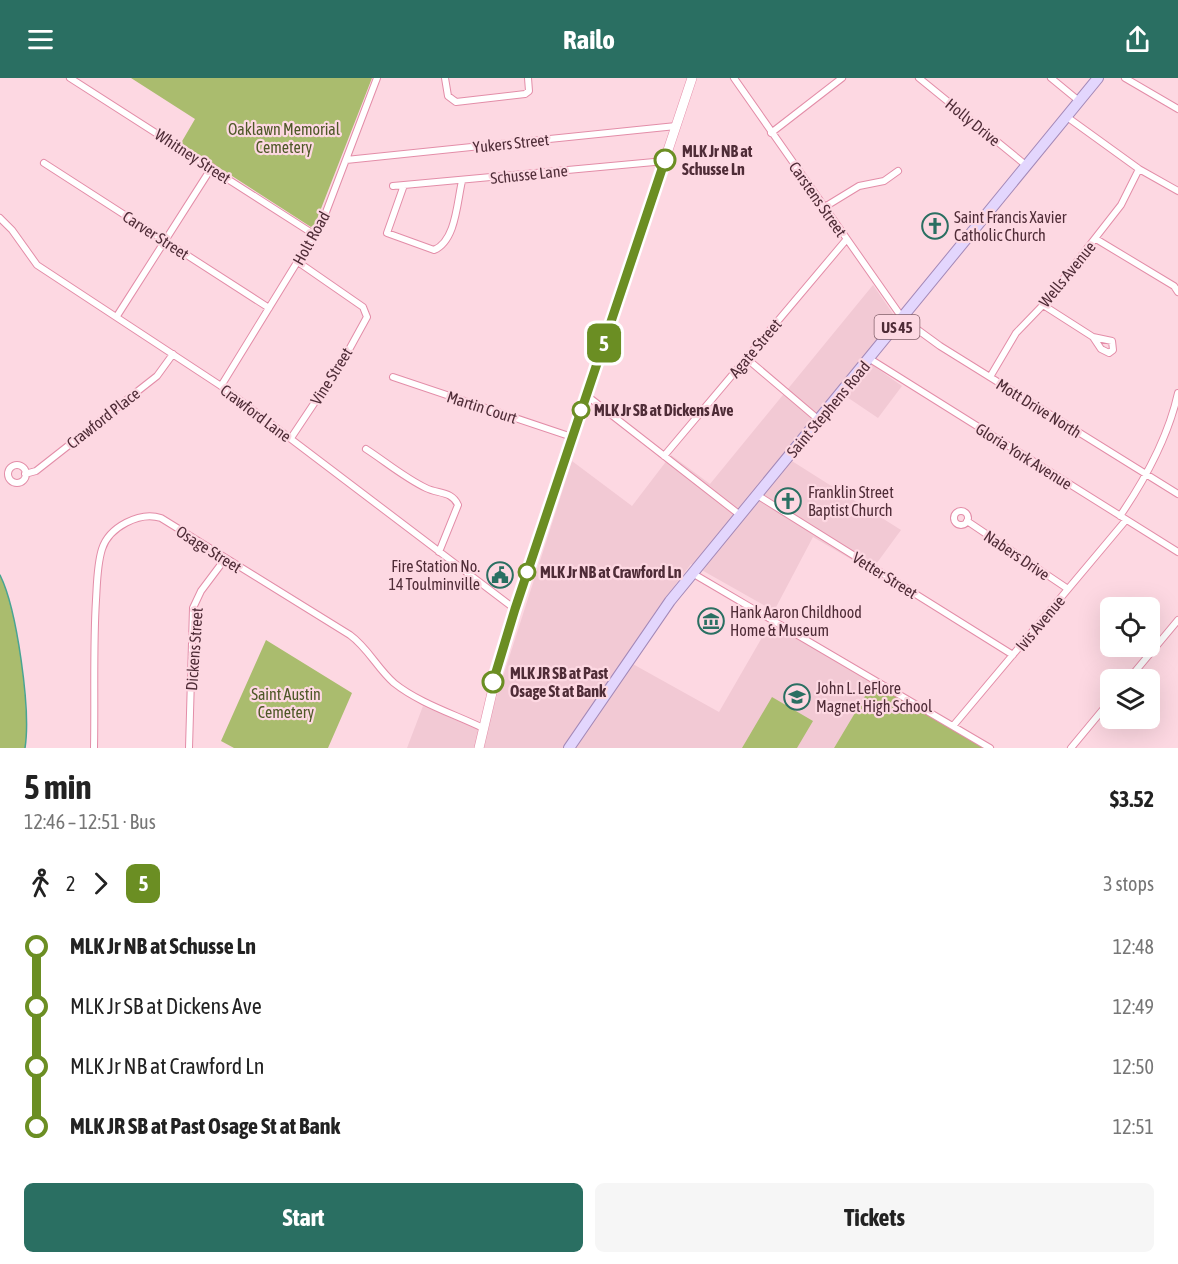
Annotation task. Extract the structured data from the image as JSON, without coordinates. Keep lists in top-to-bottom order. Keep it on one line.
{"streets":{"main road":["US 45","Saint Stephens Road"],"street":["Holly Drive","Yukers Street","Whitney Street","Schusse Lane","Carstens Street","Carver Street","Holt Road","Wells Avenue","Agate Street","Vine Street","Martin Court","Mott Drive North","Crawford Lane","Crawford Place","Gloria York Avenue","Osage Street","Nabers Drive","Vetter Street","Ivis Avenue","Dickens Street"]},"crossings":[["Holly Drive","Saint Stephens Road"],["Yukers Street","Holt Road"],["Whitney Street","Holt Road"],["Carstens Street","Agate Street"],["Carstens Street","Mott Drive North"],["Carstens Street","Saint Stephens Road"],["Carver Street","Holt Road"],["Holt Road","Vine Street"],["Holt Road","Crawford Lane"],["Wells Avenue","Mott Drive North"],["Vine Street","Crawford Lane"],["Mott Drive North","Saint Stephens Road"],["Mott Drive North","Ivis Avenue"],["Saint Stephens Road","Gloria York Avenue"],["Saint Stephens Road","Vetter Street"],["Crawford Lane","Crawford Place"],["Gloria York Avenue","Ivis Avenue"],["Osage Street","Dickens Street"],["Nabers Drive","Ivis Avenue"],["Vetter Street","Ivis Avenue"]],"parks":["Oaklawn Memorial Cemetery","Saint Austin Cemetery"],"places":{"other":["MLK Jr NB at Schusse Ln","MLK Jr SB at Dickens Ave","MLK Jr NB at Crawford Ln","MLK JR SB at Past Osage St at Bank"],"church":["Saint Francis Xavier Catholic Church","Franklin Street Baptist Church"],"public building":["Fire Station No. 14 Toulminville"],"museum":["Hank Aaron Childhood Home & Museum"],"school or university":["John L. LeFlore Magnet High School"]},"lines":["bus line 5"],"page":{"header":"Railo","on_map":"5","heading":["5 min","12:46 – 12:51 · Bus","$3.52"],"legs":["2","5","3 stops"],"list":[{"name":"MLK Jr NB at Schusse Ln","value":"12:48"},{"name":"MLK Jr SB at Dickens Ave","value":"12:49"},{"name":"MLK Jr NB at Crawford Ln","value":"12:50"},{"name":"MLK JR SB at Past Osage St at Bank","value":"12:51"}],"buttons":["Start","Tickets"]}}
